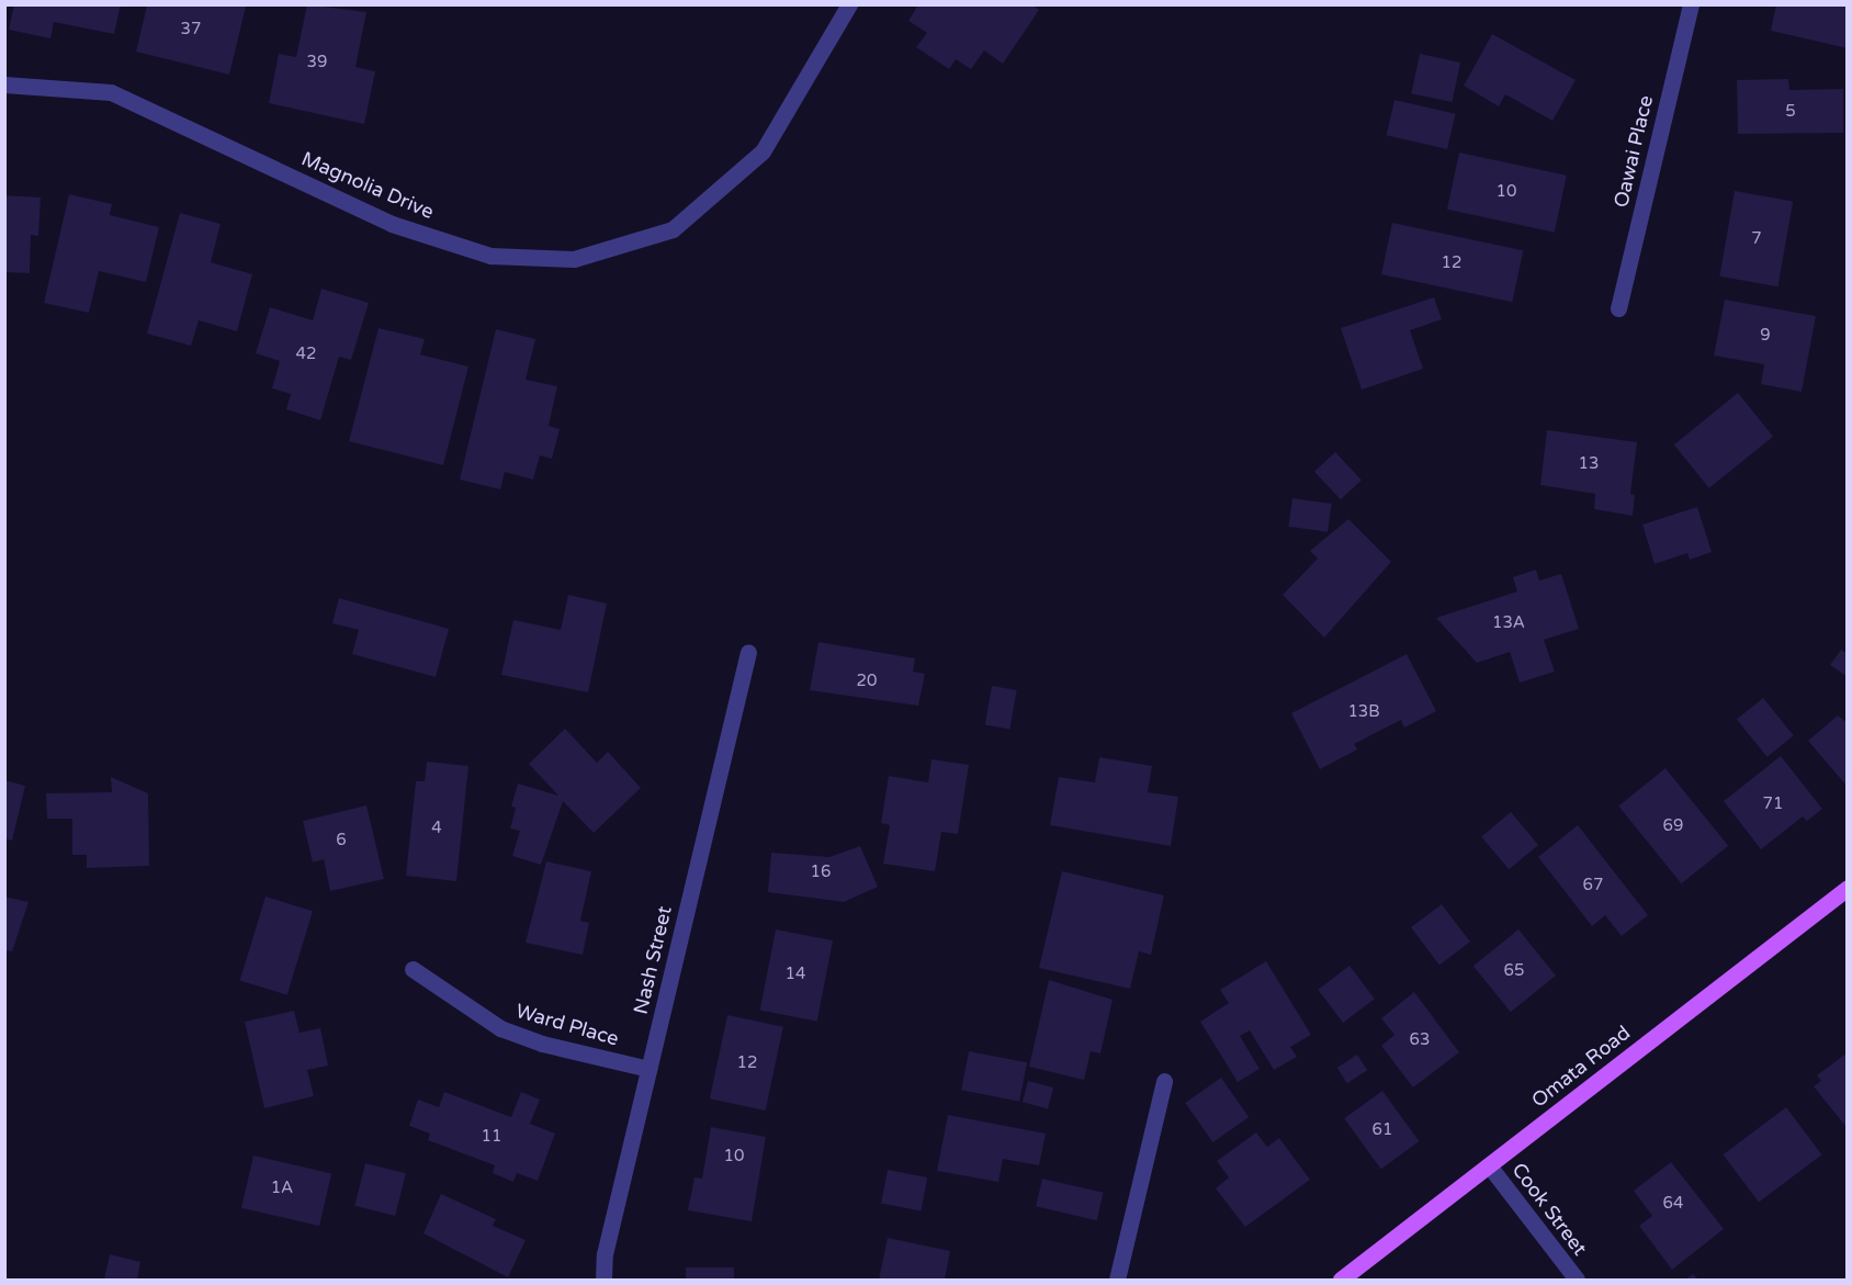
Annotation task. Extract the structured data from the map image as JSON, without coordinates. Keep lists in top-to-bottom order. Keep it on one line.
{"streets":{"main road":["Omata Road"],"street":["Oawai Place","Magnolia Drive","Nash Street","Ward Place","Cook Street"]},"crossings":[["Nash Street","Ward Place"],["Omata Road","Cook Street"]],"house_numbers":["37","39","5","10","7","12","9","42","13","13A","20","13B","71","69","4","6","16","67","65","14","63","12","61","11","10","1A","64"]}
